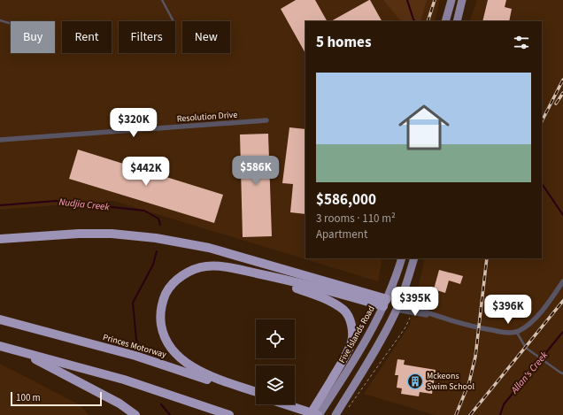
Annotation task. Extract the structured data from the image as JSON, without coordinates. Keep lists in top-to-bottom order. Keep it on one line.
{"streets":{"highway":["Princes Motorway"],"main road":["Five Islands Road"],"street":["Resolution Drive"]},"water":["Nudjia Creek","Allan's Creek"],"places":{"building":["Mckeons Swim School"]},"scale_bar":"100 m","page":{"chip":["Buy","Rent","Filters","New"],"heading":"5 homes","list":[{"name":"$586,000","note":"3 rooms · 110 m² · Apartment"}],"price":["$320K","$586K","$442K","$395K","$396K"],"scale":"100 m"}}
